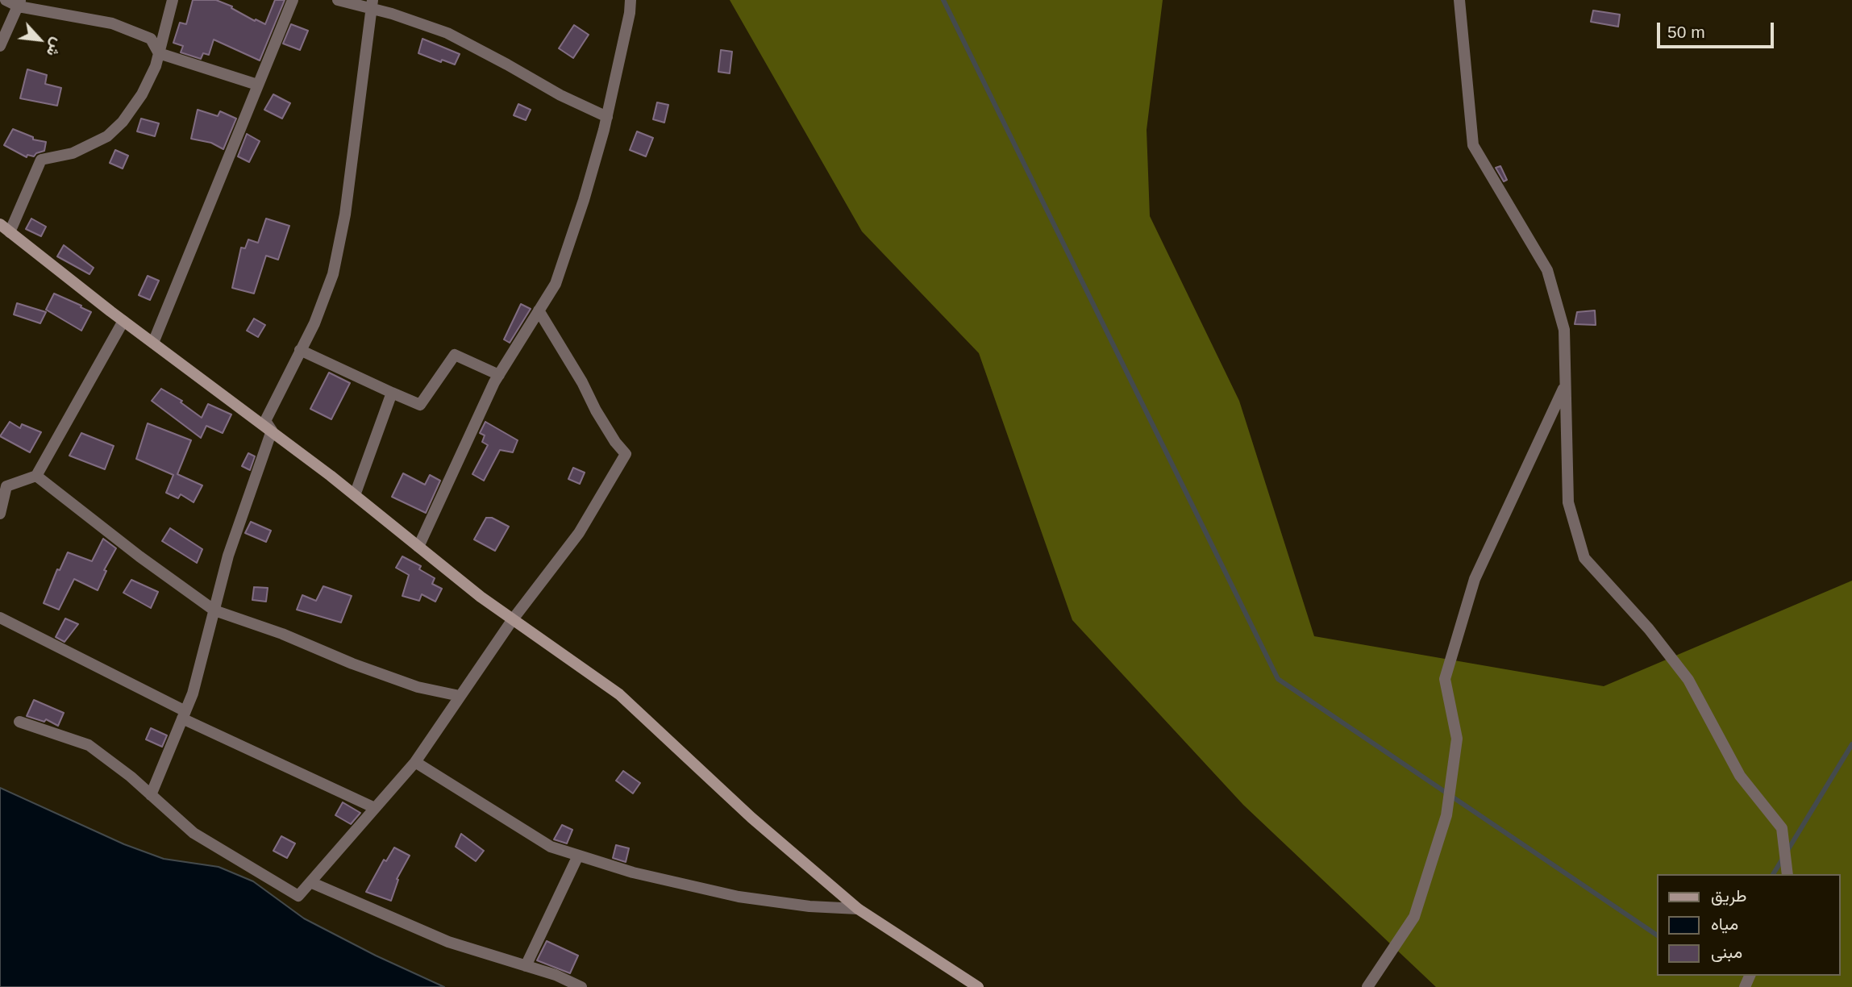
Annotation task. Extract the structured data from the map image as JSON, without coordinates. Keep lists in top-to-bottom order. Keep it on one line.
{"legend":["طريق","مياه","مبنى"],"scale_bar":"50 m","north":"bottom right"}
